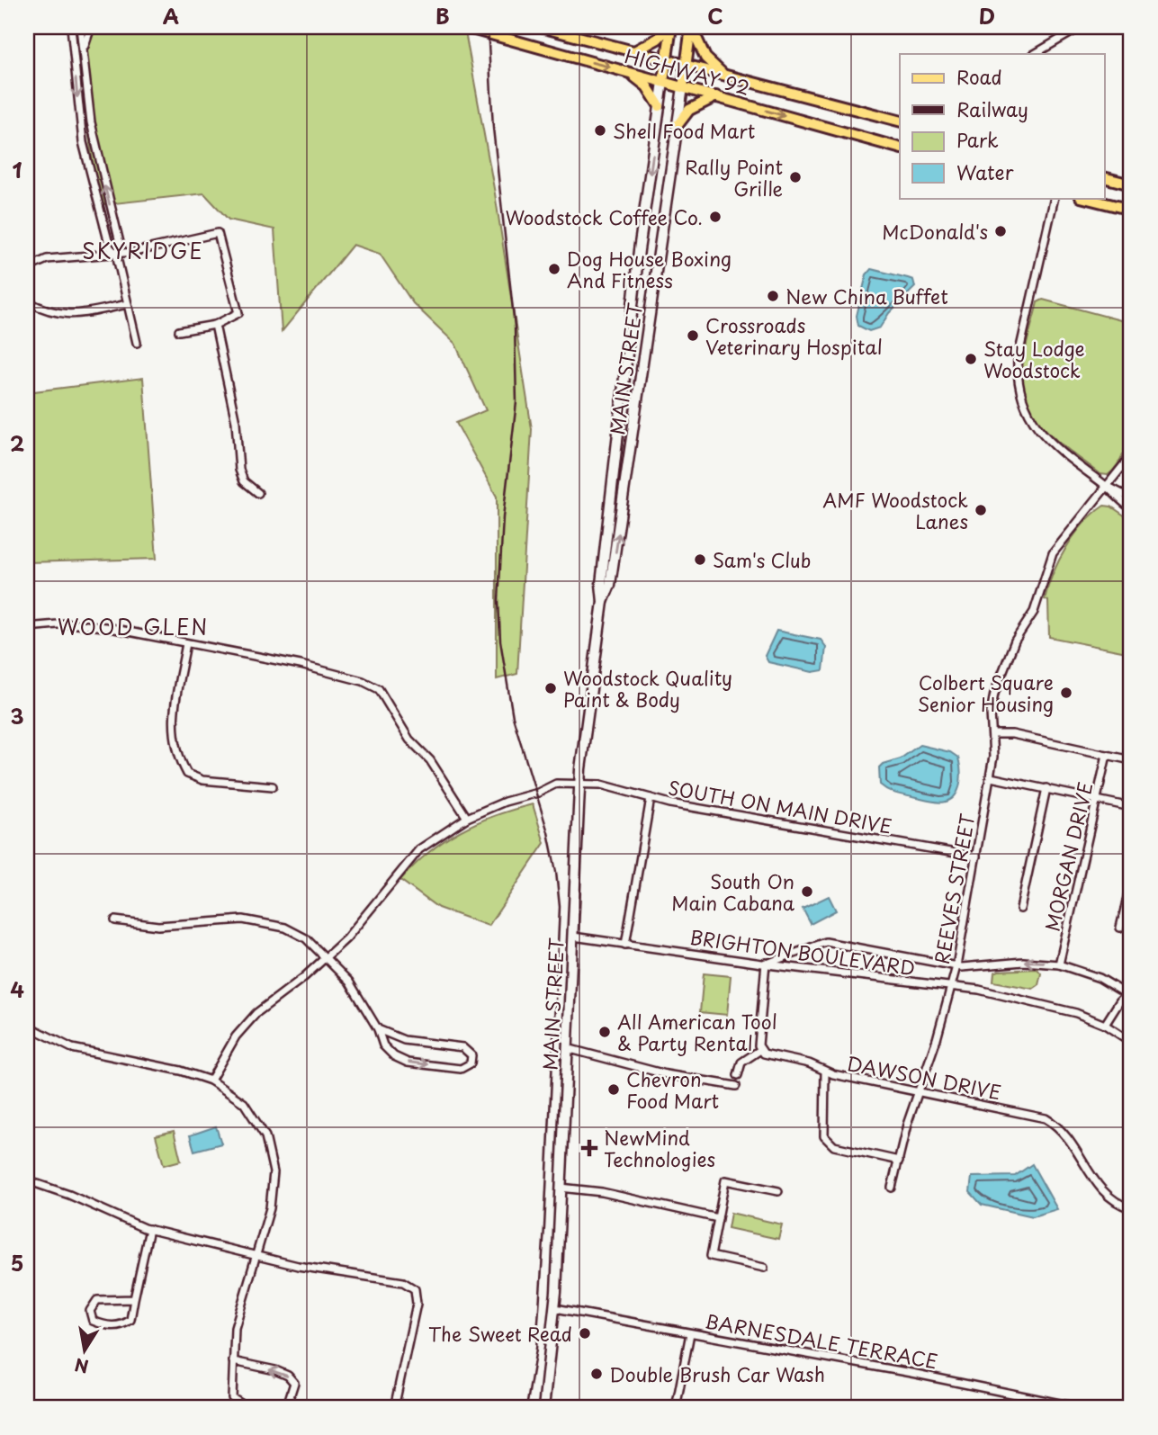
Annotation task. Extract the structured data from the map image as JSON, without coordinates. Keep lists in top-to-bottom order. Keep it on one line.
{"streets":{"main road":["HIGHWAY 92","MAIN STREET"],"street":["SOUTH ON MAIN DRIVE","MORGAN DRIVE","REEVES STREET","BRIGHTON BOULEVARD","DAWSON DRIVE","BARNESDALE TERRACE"]},"crossings":[["HIGHWAY 92","MAIN STREET"],["MAIN STREET","SOUTH ON MAIN DRIVE"],["MAIN STREET","BRIGHTON BOULEVARD"],["MAIN STREET","BARNESDALE TERRACE"],["SOUTH ON MAIN DRIVE","REEVES STREET"],["REEVES STREET","BRIGHTON BOULEVARD"],["REEVES STREET","DAWSON DRIVE"]],"districts":["SKYRIDGE","WOOD GLEN"],"places":{"other":["Shell Food Mart","Rally Point Grille","Woodstock Coffee Co.","McDonald's","Dog House Boxing And Fitness","New China Buffet","Crossroads Veterinary Hospital","Stay Lodge Woodstock","AMF Woodstock Lanes","Sam's Club","Woodstock Quality Paint & Body","Colbert Square Senior Housing","South On Main Cabana","All American Tool & Party Rental","Chevron Food Mart","The Sweet Read","Double Brush Car Wash"],"health":["NewMind Technologies"]},"legend":["Road","Railway","Park","Water"],"north":"bottom","grid":{"columns":["A","B","C","D"],"rows":["1","2","3","4","5"]}}
